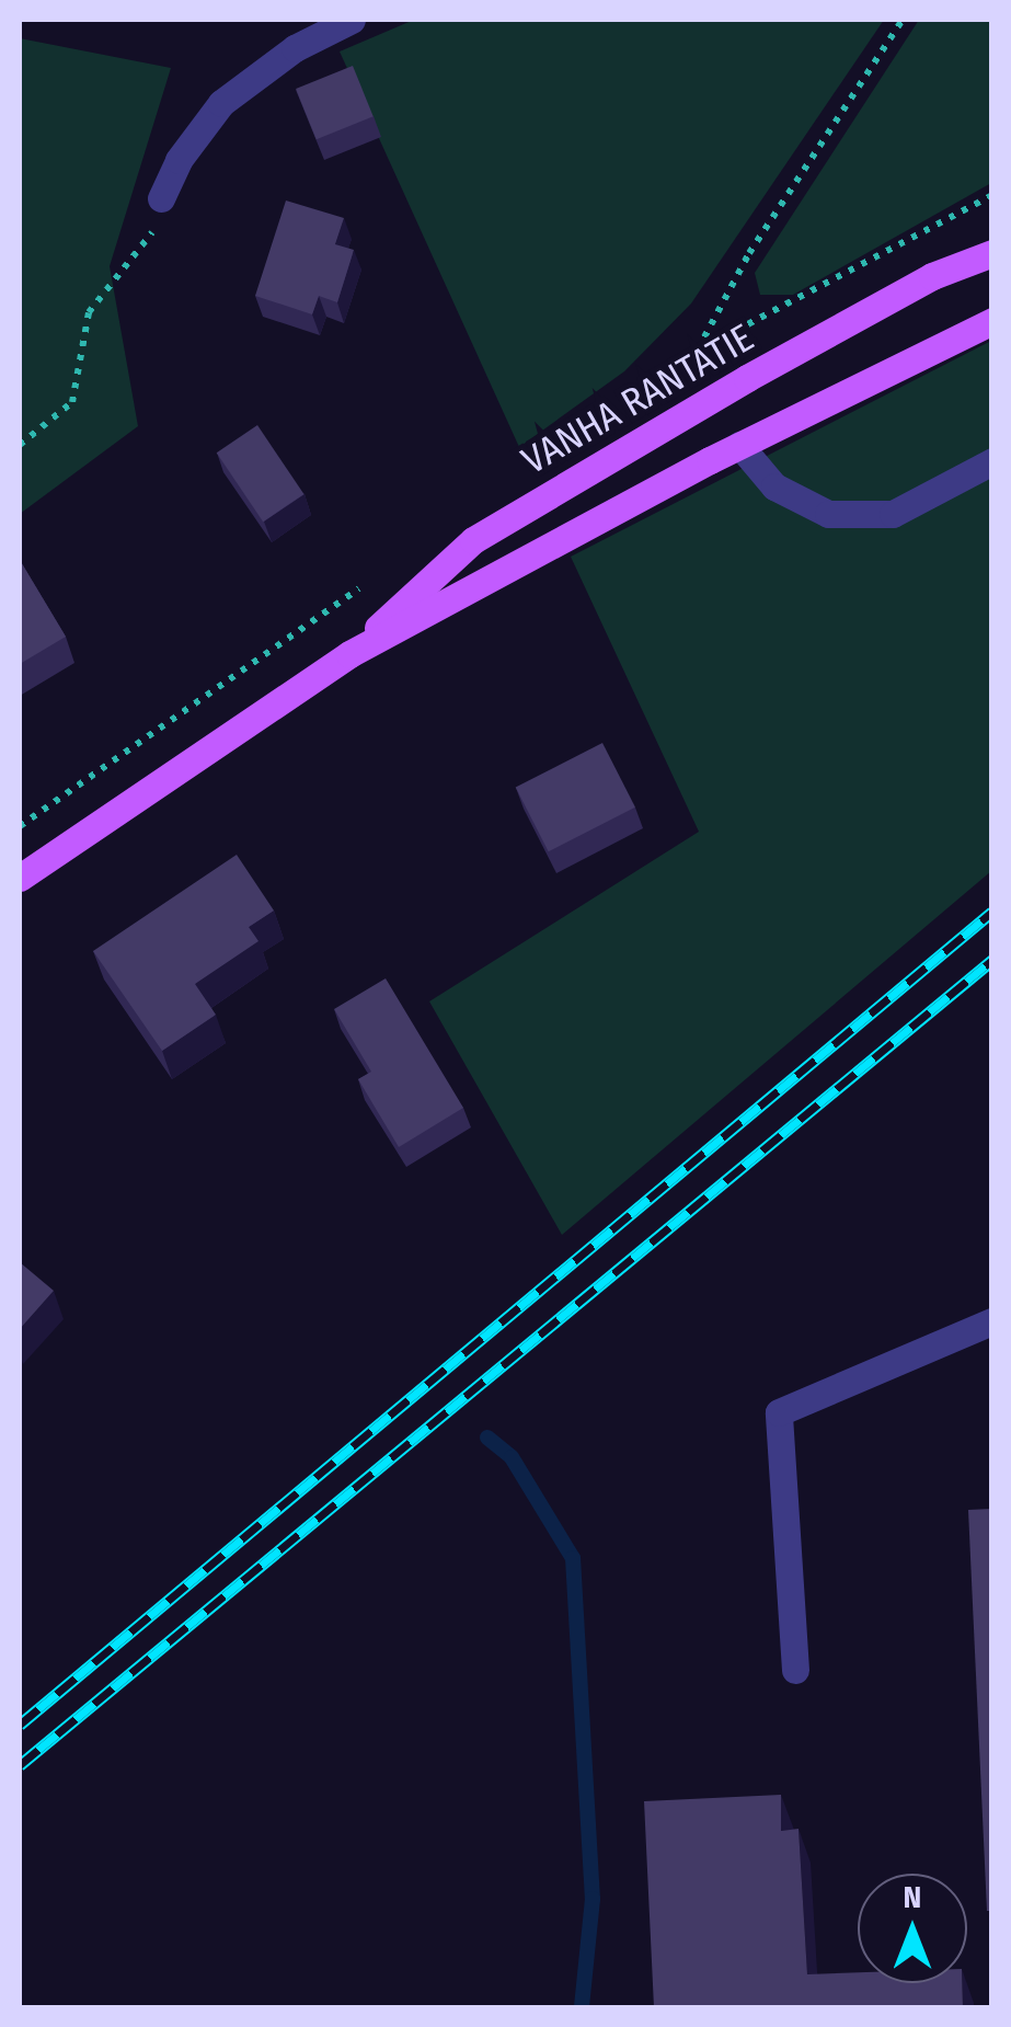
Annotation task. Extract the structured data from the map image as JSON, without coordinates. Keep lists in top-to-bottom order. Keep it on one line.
{"streets":{"main road":["VANHA RANTATIE"]},"north":"top"}
